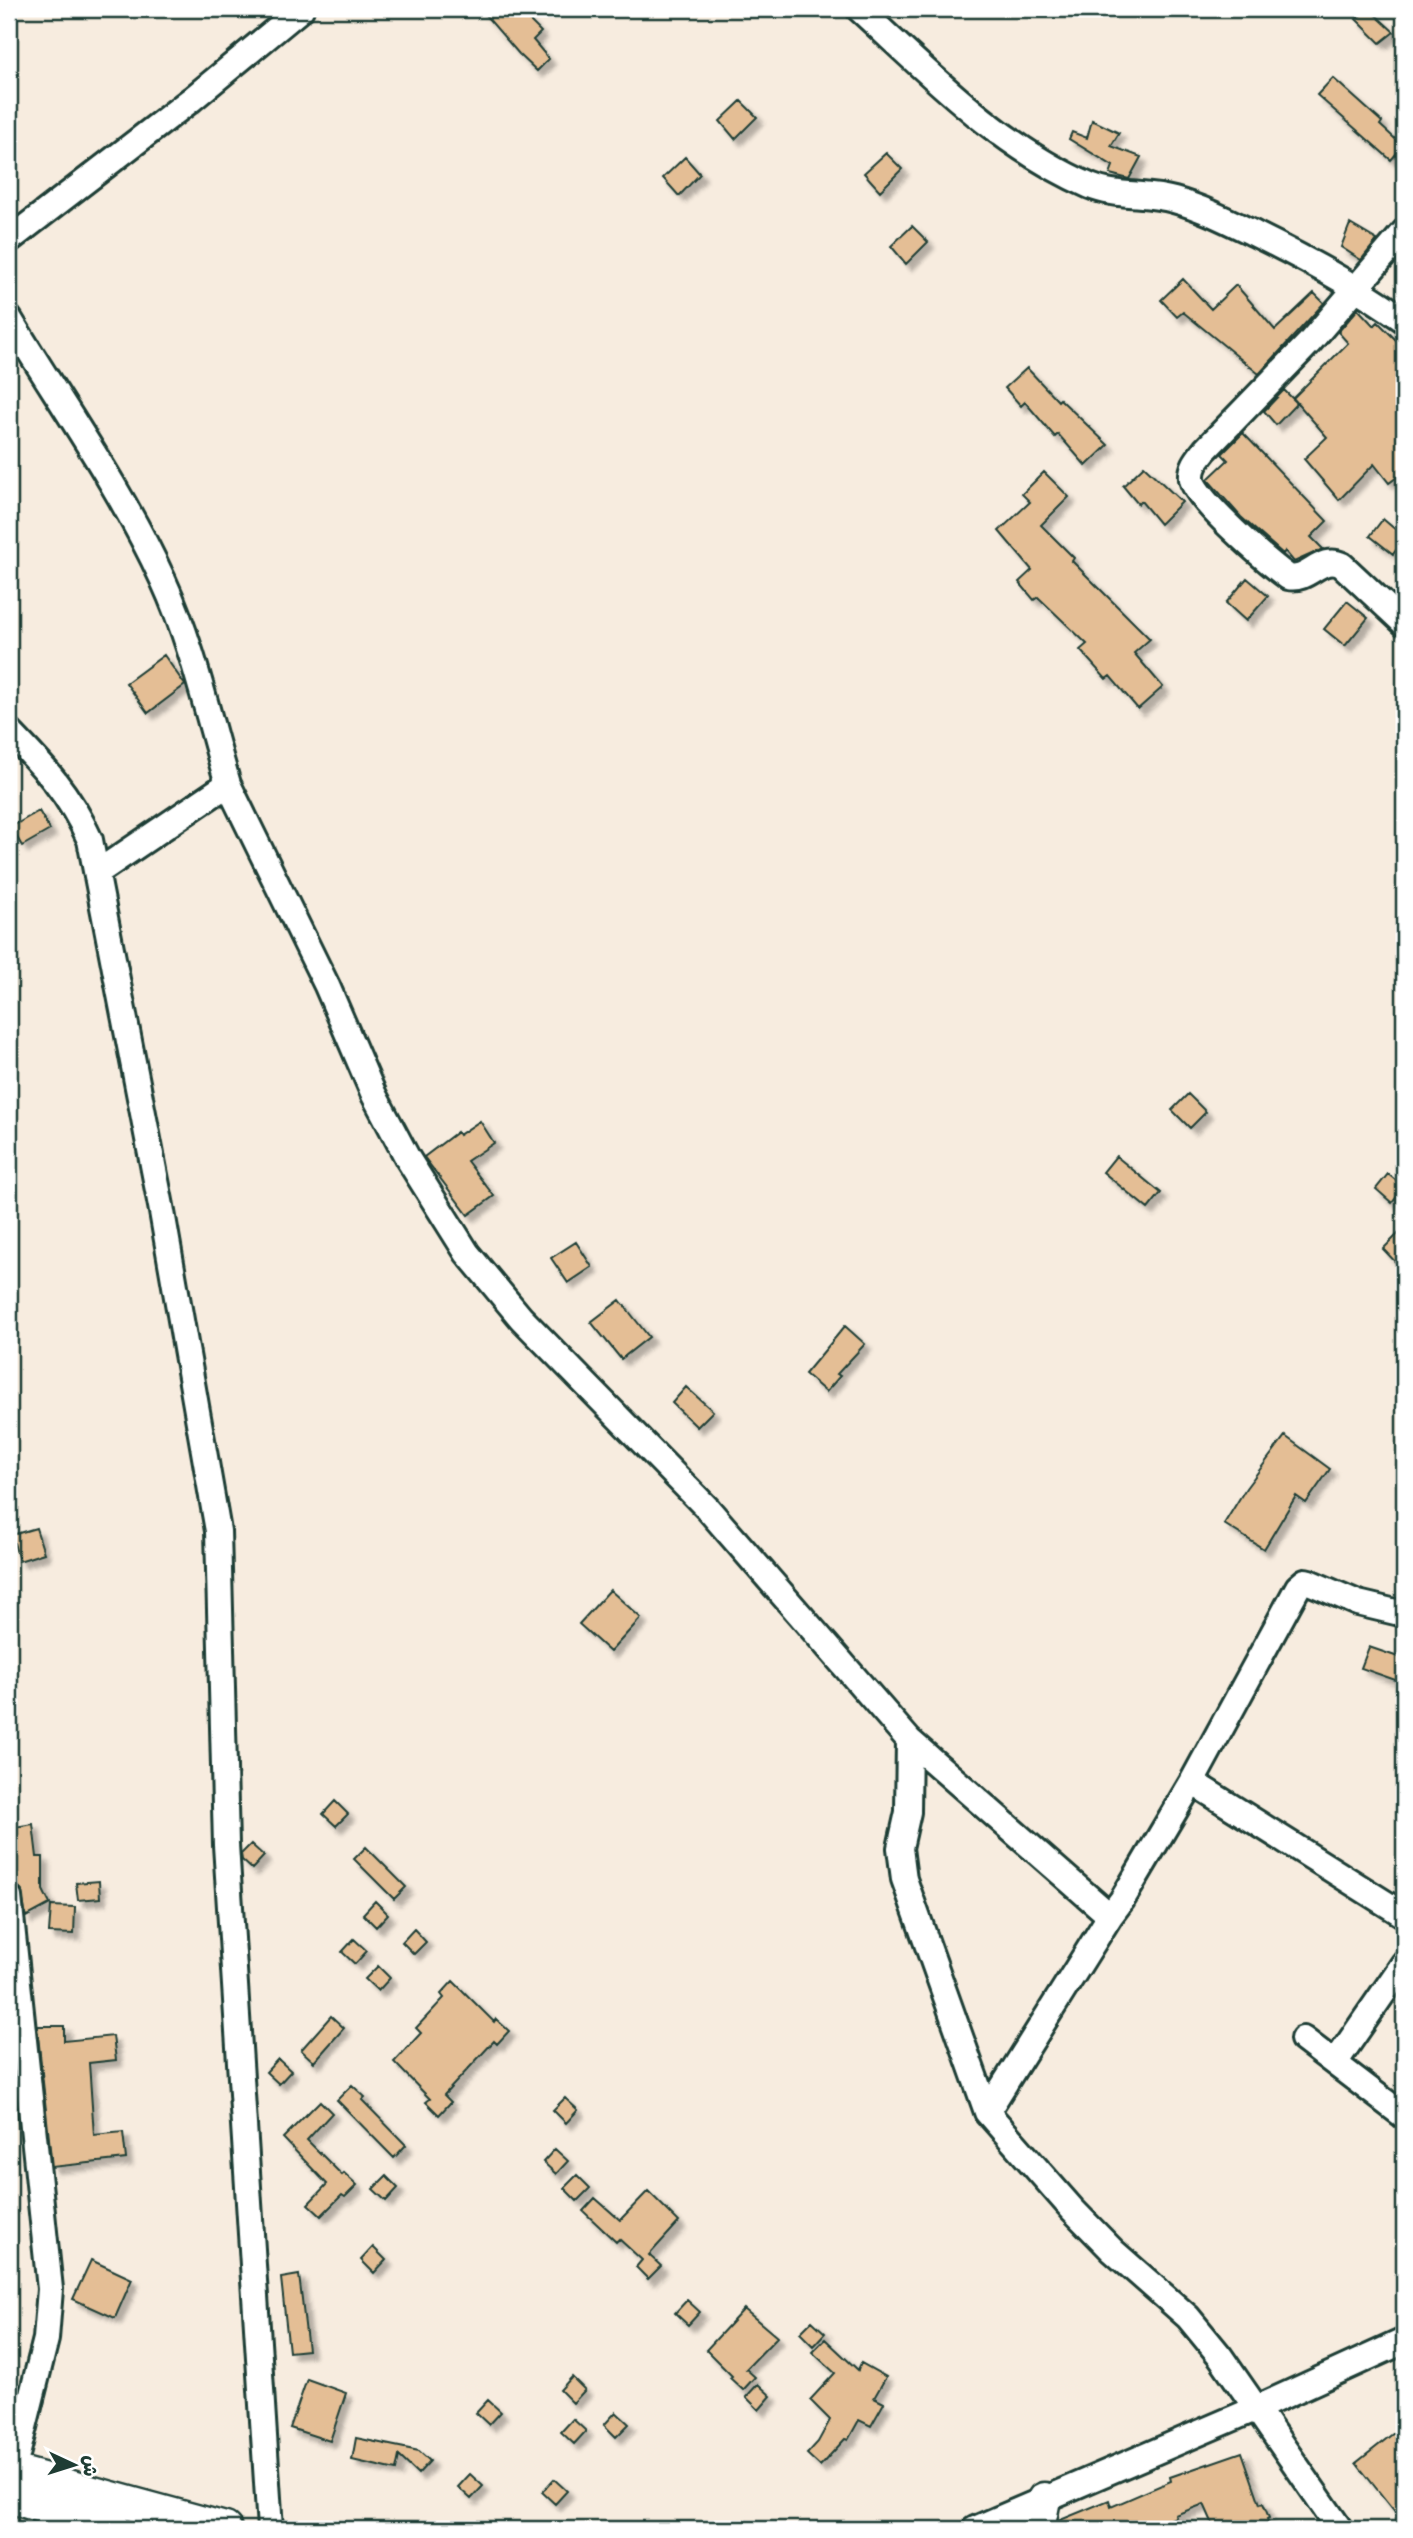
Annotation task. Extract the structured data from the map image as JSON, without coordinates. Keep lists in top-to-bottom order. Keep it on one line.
{"north":"right"}
